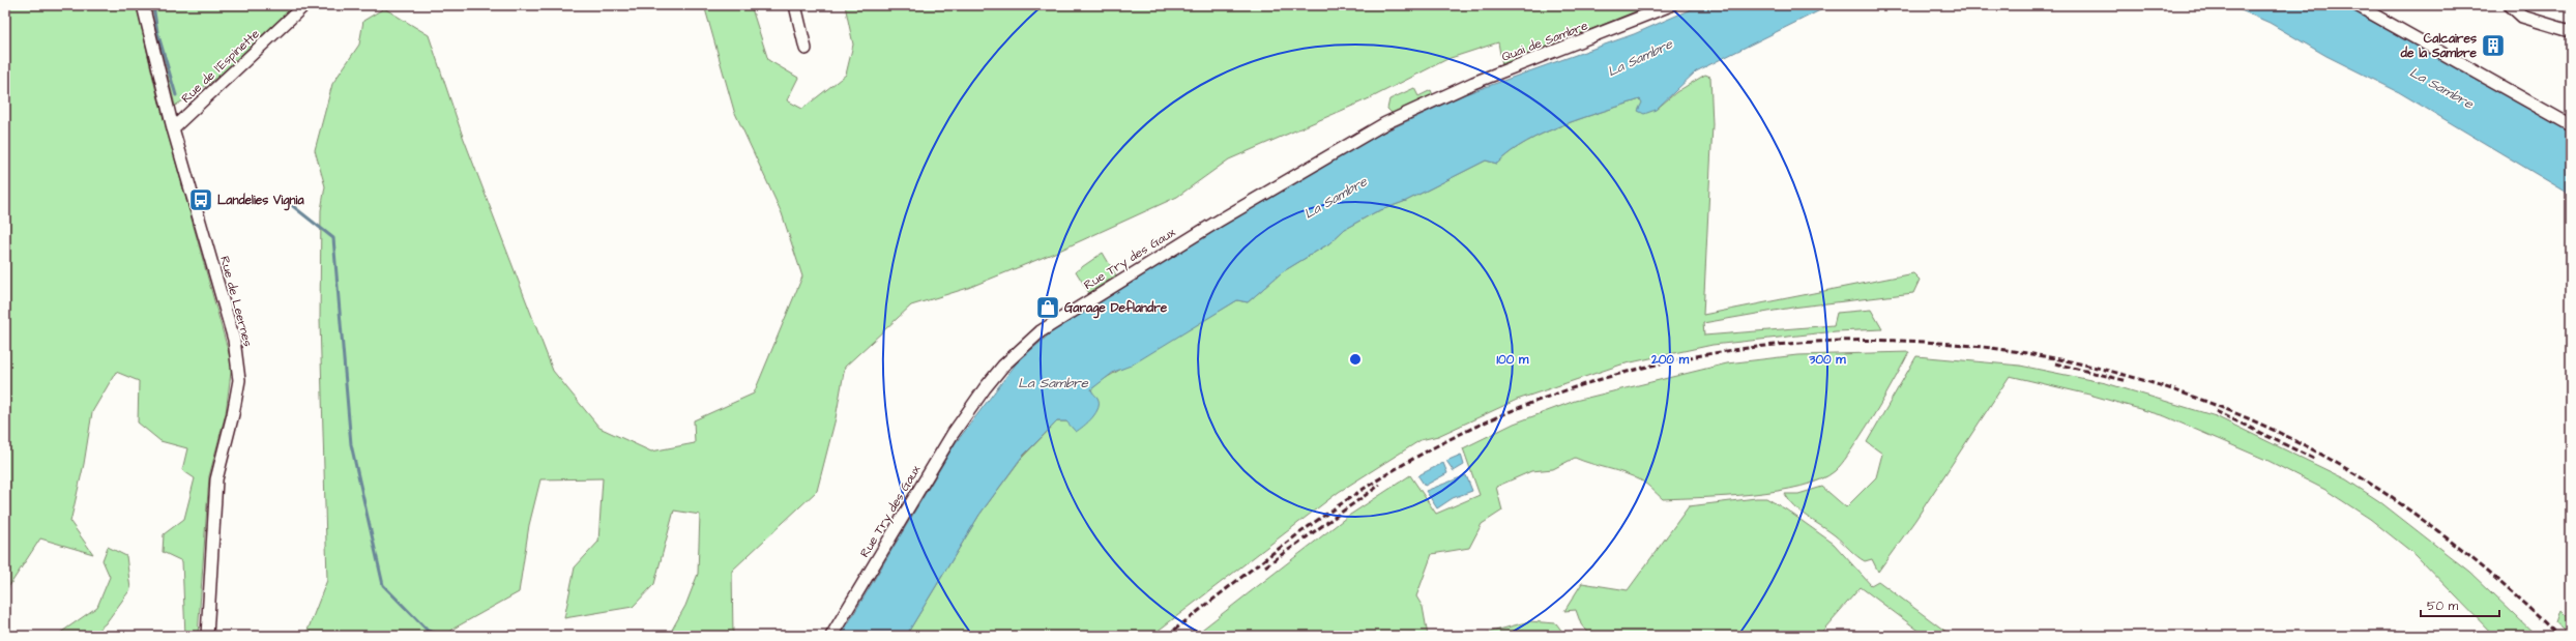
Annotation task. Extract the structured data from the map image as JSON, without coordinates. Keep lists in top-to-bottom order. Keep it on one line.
{"streets":{"street":["Quai de Sambre","Rue de l'Espinette","Rue Try des Gaux","Rue de Leernes"]},"crossings":[["Quai de Sambre","Rue Try des Gaux"],["Rue de l'Espinette","Rue de Leernes"]],"water":["La Sambre"],"places":{"building":["Calcaires de la Sambre"],"bus stop":["Landelies Vignia"],"shop":["Garage Deflandre"]},"scale_bar":"50 m","rings":["100 m","200 m","300 m"]}
